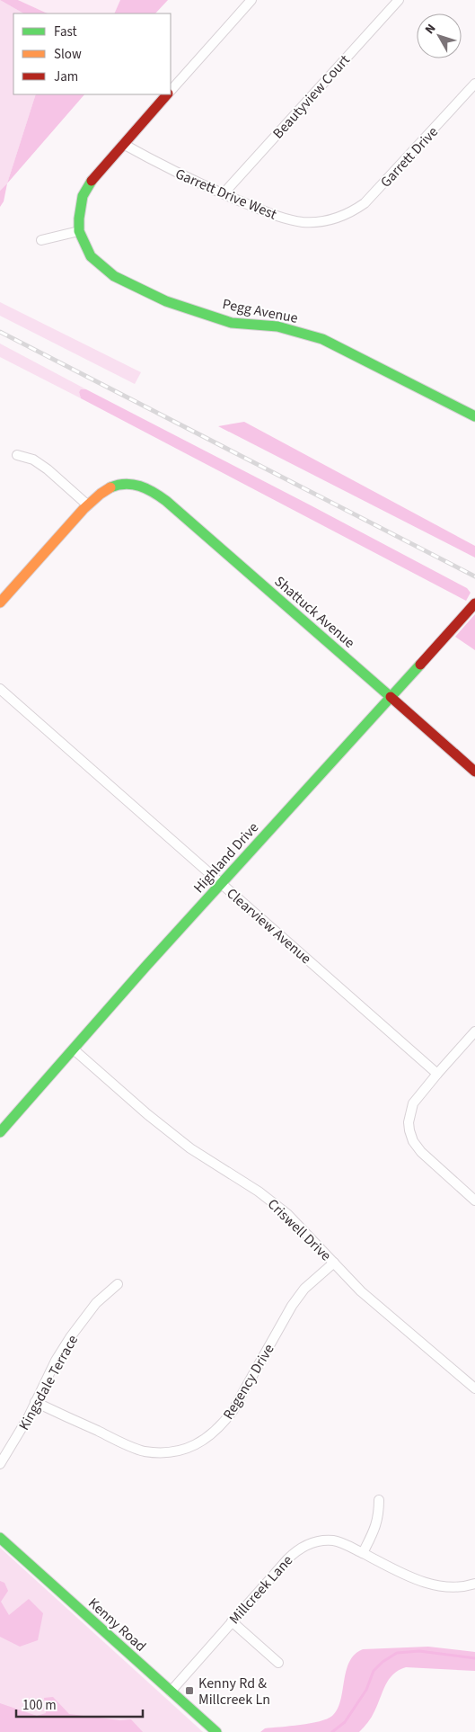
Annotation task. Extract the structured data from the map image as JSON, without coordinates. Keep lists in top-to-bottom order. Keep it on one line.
{"streets":{"street":["Beautyview Court","Garrett Drive","Garrett Drive West","Pegg Avenue","Shattuck Avenue","Highland Drive","Clearview Avenue","Criswell Drive","Regency Drive","Kingsdale Terrace","Millcreek Lane","Kenny Road"]},"crossings":[["Beautyview Court","Garrett Drive West"],["Garrett Drive","Garrett Drive West"],["Shattuck Avenue","Highland Drive"],["Highland Drive","Clearview Avenue"],["Highland Drive","Criswell Drive"],["Criswell Drive","Regency Drive"],["Regency Drive","Kingsdale Terrace"],["Millcreek Lane","Kenny Road"]],"places":{"transit":["Kenny Rd & Millcreek Ln"]},"legend":["Fast","Slow","Jam"],"scale_bar":"100 m","north":"top left"}
